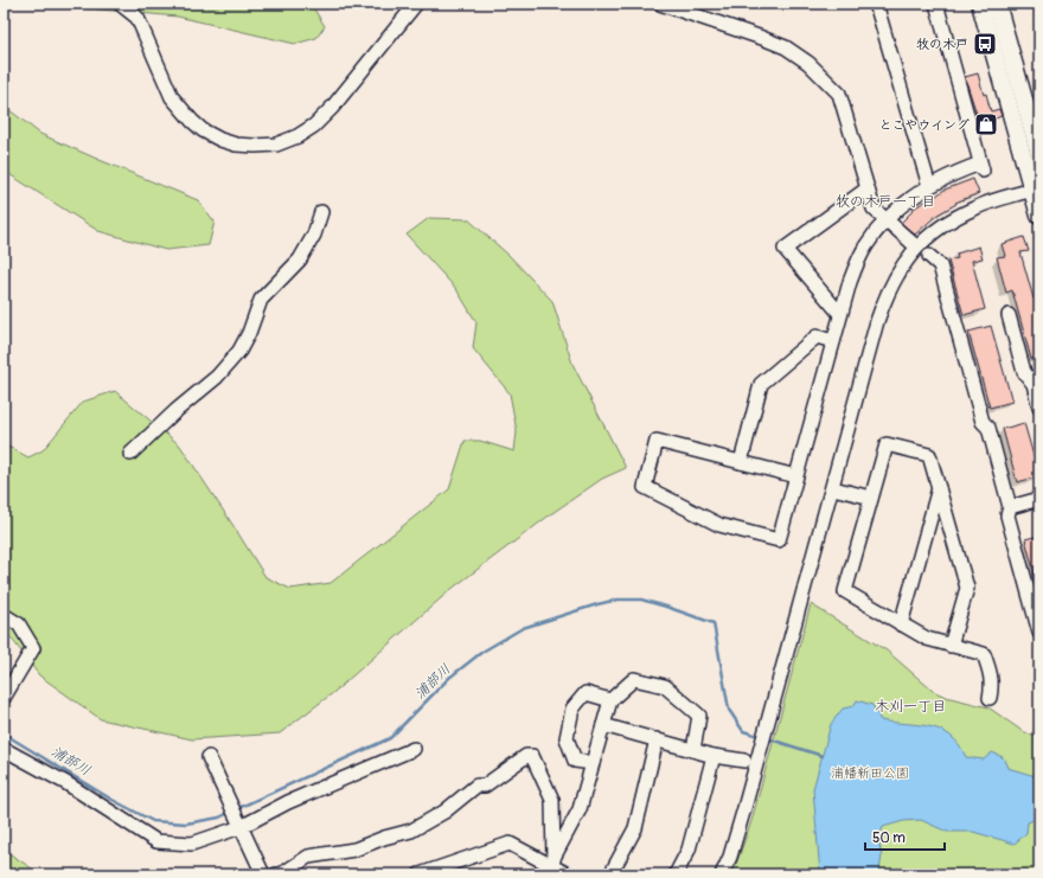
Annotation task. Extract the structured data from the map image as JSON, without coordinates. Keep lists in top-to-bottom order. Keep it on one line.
{"districts":["牧の木戸一丁目","木刈一丁目"],"water":["浦部川"],"parks":["浦幡新田公園"],"places":{"bus stop":["牧の木戸"],"shop":["とこやウイング"]},"scale_bar":"50 m"}
